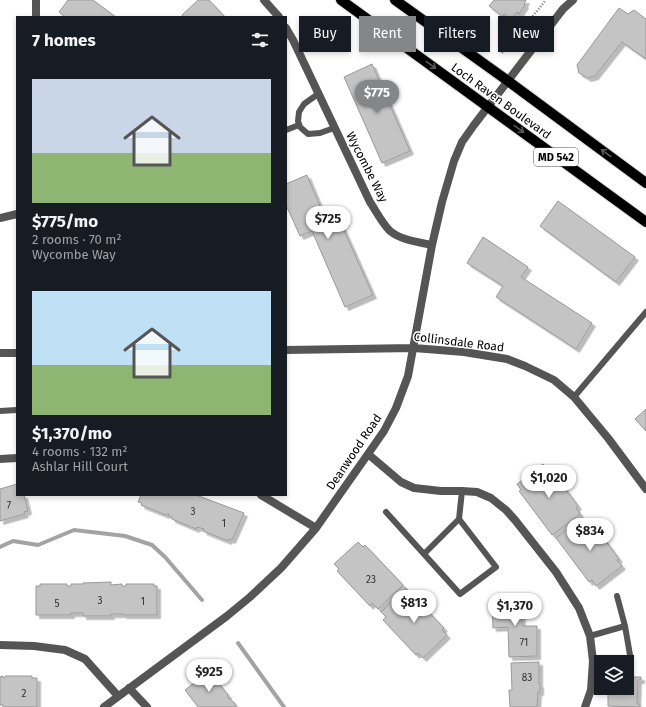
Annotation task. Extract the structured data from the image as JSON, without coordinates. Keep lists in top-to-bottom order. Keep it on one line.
{"streets":{"main road":["Loch Raven Boulevard","MD 542"],"street":["Wycombe Way","Collinsdale Road","Deanwood Road"]},"crossings":[["Loch Raven Boulevard","Deanwood Road"],["Wycombe Way","Deanwood Road"],["Collinsdale Road","Deanwood Road"]],"house_numbers":["7","3","1","23","3","1","5","71","83","2"],"page":{"chip":["Buy","Rent","Filters","New"],"heading":"7 homes","list":[{"name":"$775/mo","note":"2 rooms · 70 m² · Wycombe Way"},{"name":"$1,370/mo","note":"4 rooms · 132 m² · Ashlar Hill Court"}],"price":["$775","$725","$1,020","$834","$813","$1,370","$925"]}}
